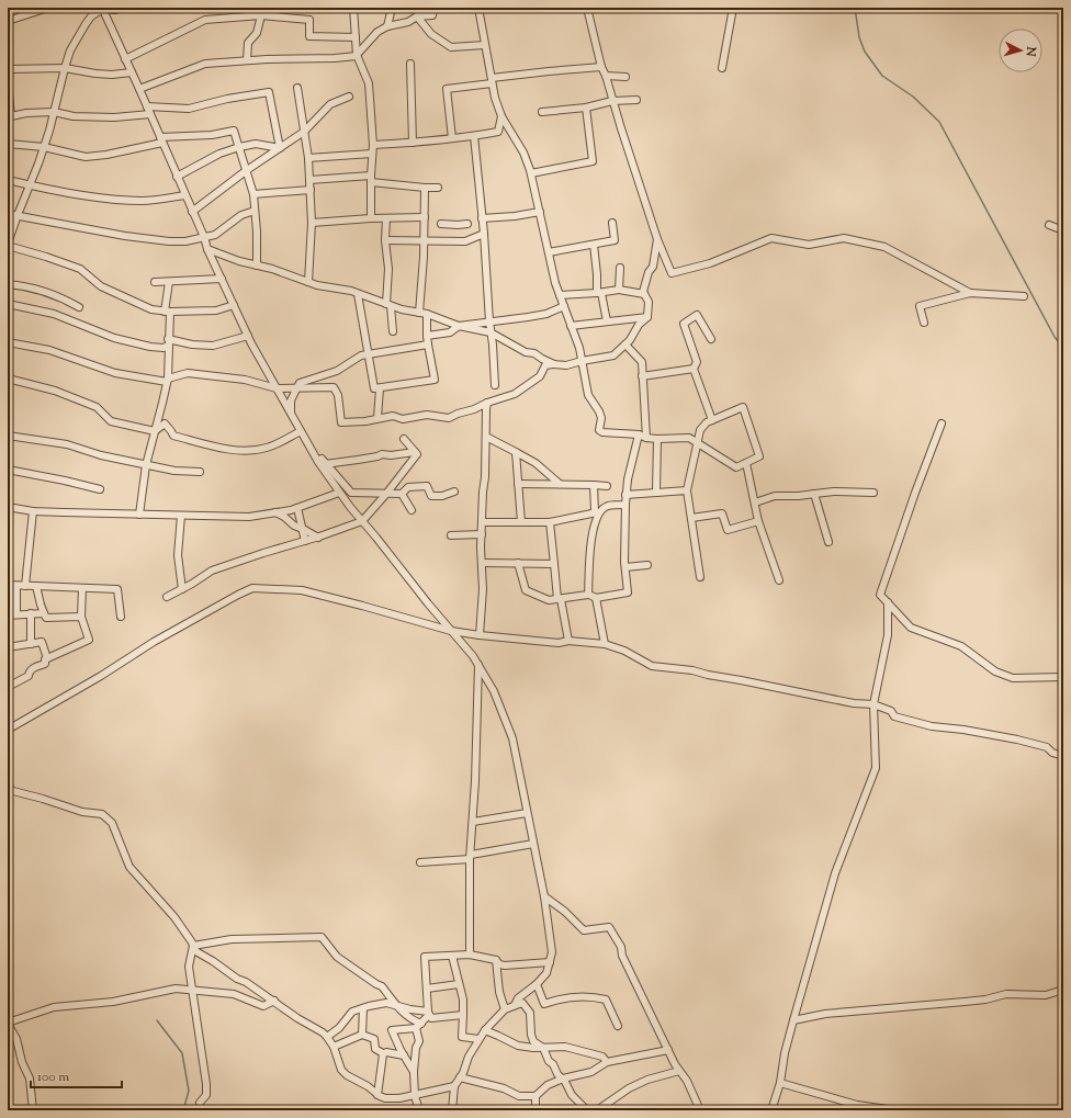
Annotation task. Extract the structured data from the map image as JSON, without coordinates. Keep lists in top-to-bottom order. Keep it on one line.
{"scale_bar":"100 m","north":"right"}
